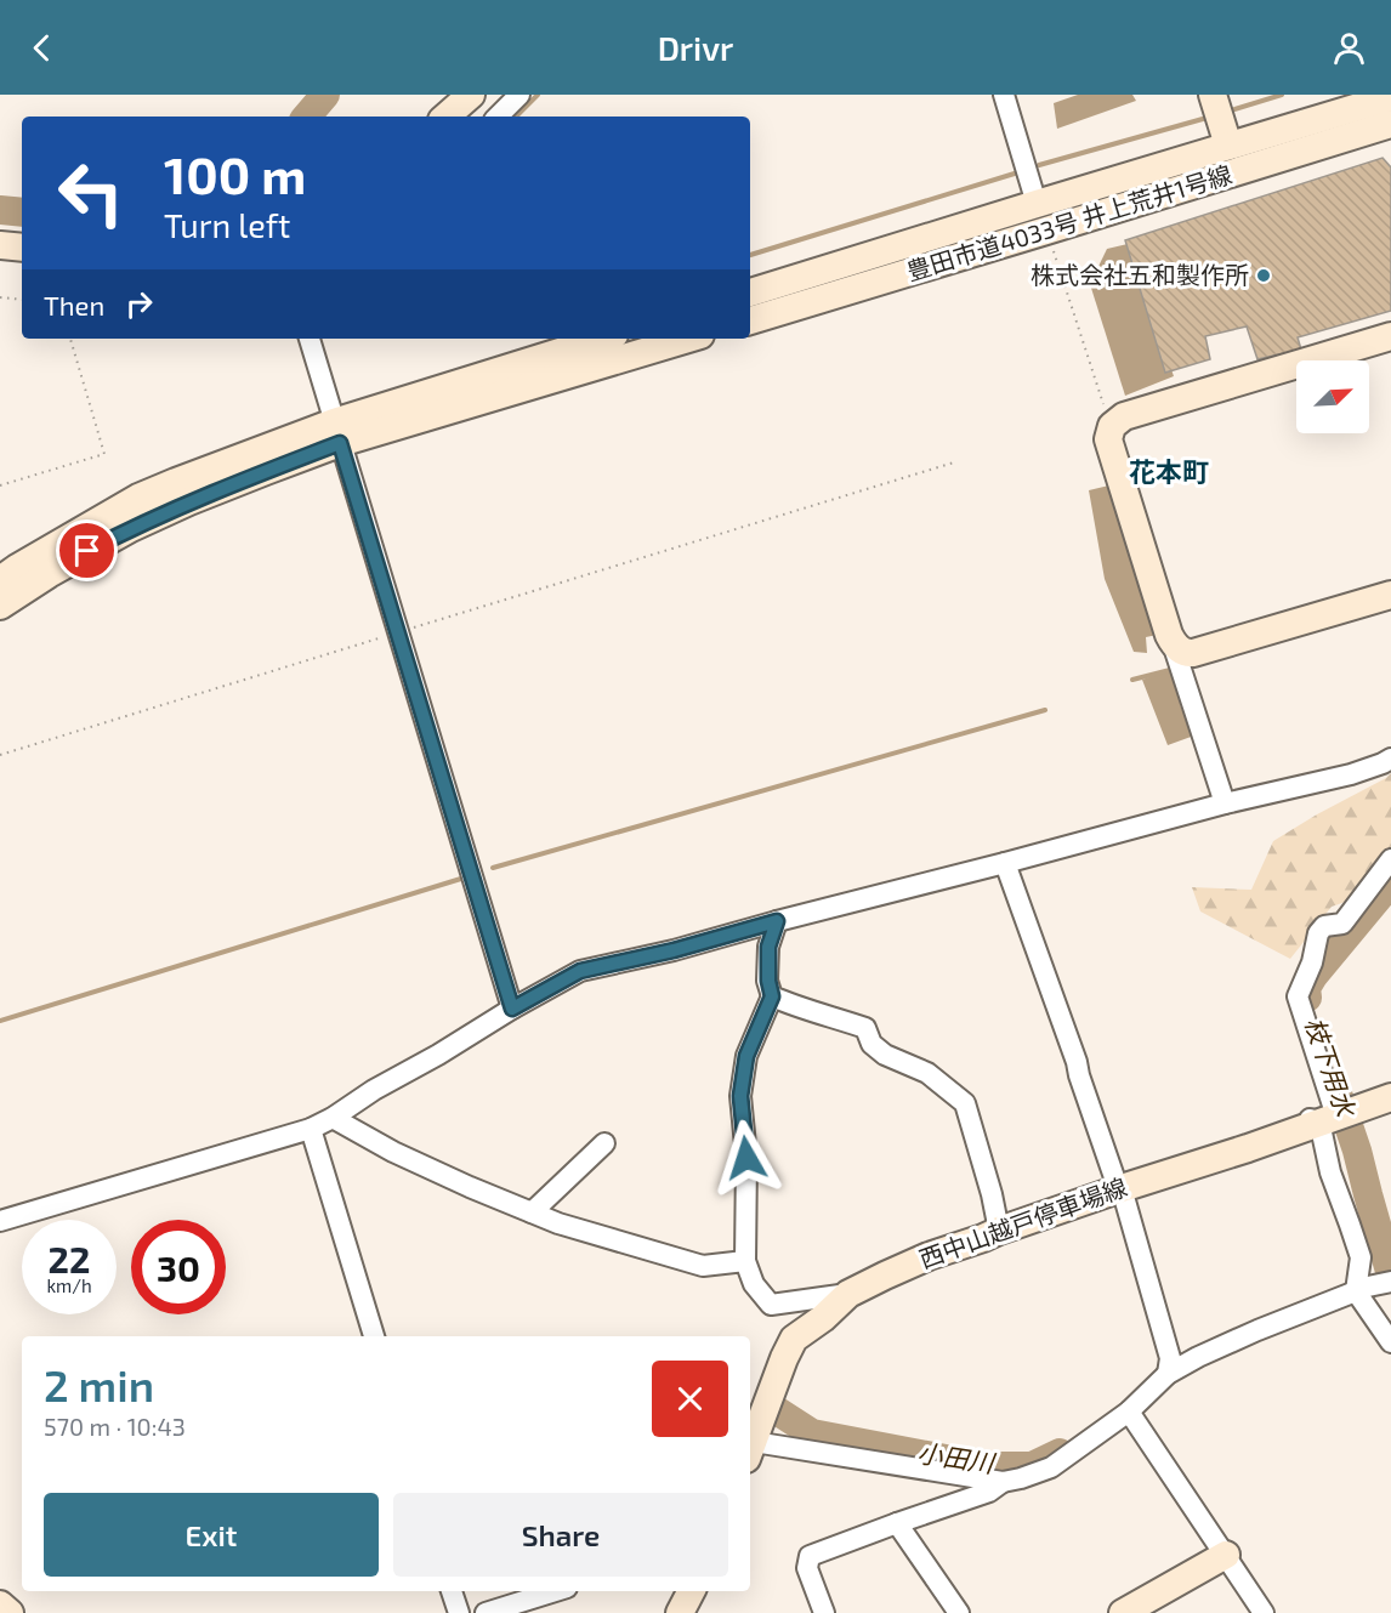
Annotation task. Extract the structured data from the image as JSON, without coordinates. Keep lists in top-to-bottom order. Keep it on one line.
{"streets":{"street":["豊田市道4033号 井上荒井1号線","西中山越戸停車場線"]},"districts":["花本町"],"water":["枝下用水","小田川"],"places":["株式会社五和製作所"],"north":"top right","page":{"header":"Drivr","turn":["100 m","Turn left"],"then":"Then","speed":"22 km/h","limit":"30","heading":["2 min","570 m · 10:43"],"buttons":["Exit","Share"]}}
